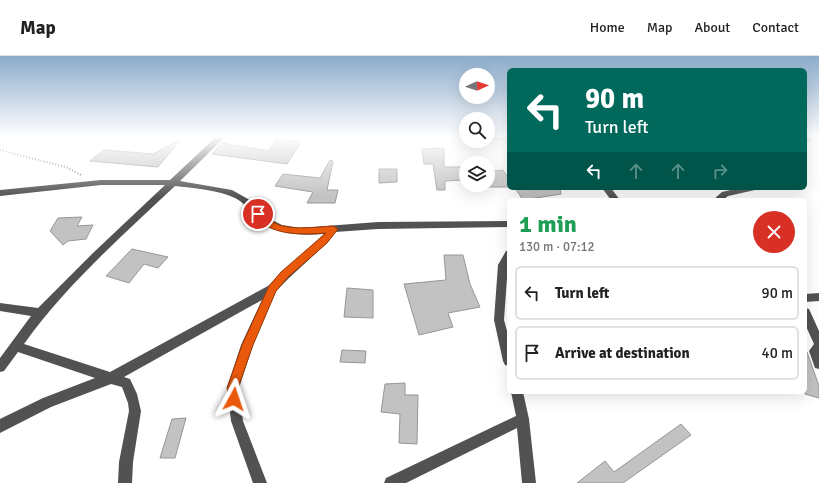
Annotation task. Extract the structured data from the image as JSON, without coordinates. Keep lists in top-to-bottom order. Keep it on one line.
{"north":"right","page":{"header":"Map","nav":["Home","Map","About","Contact"],"turn":["90 m","Turn left"],"heading":["1 min","130 m · 07:12"],"list":[{"name":"Turn left","value":"90 m"},{"name":"Arrive at destination","value":"40 m"}]}}
